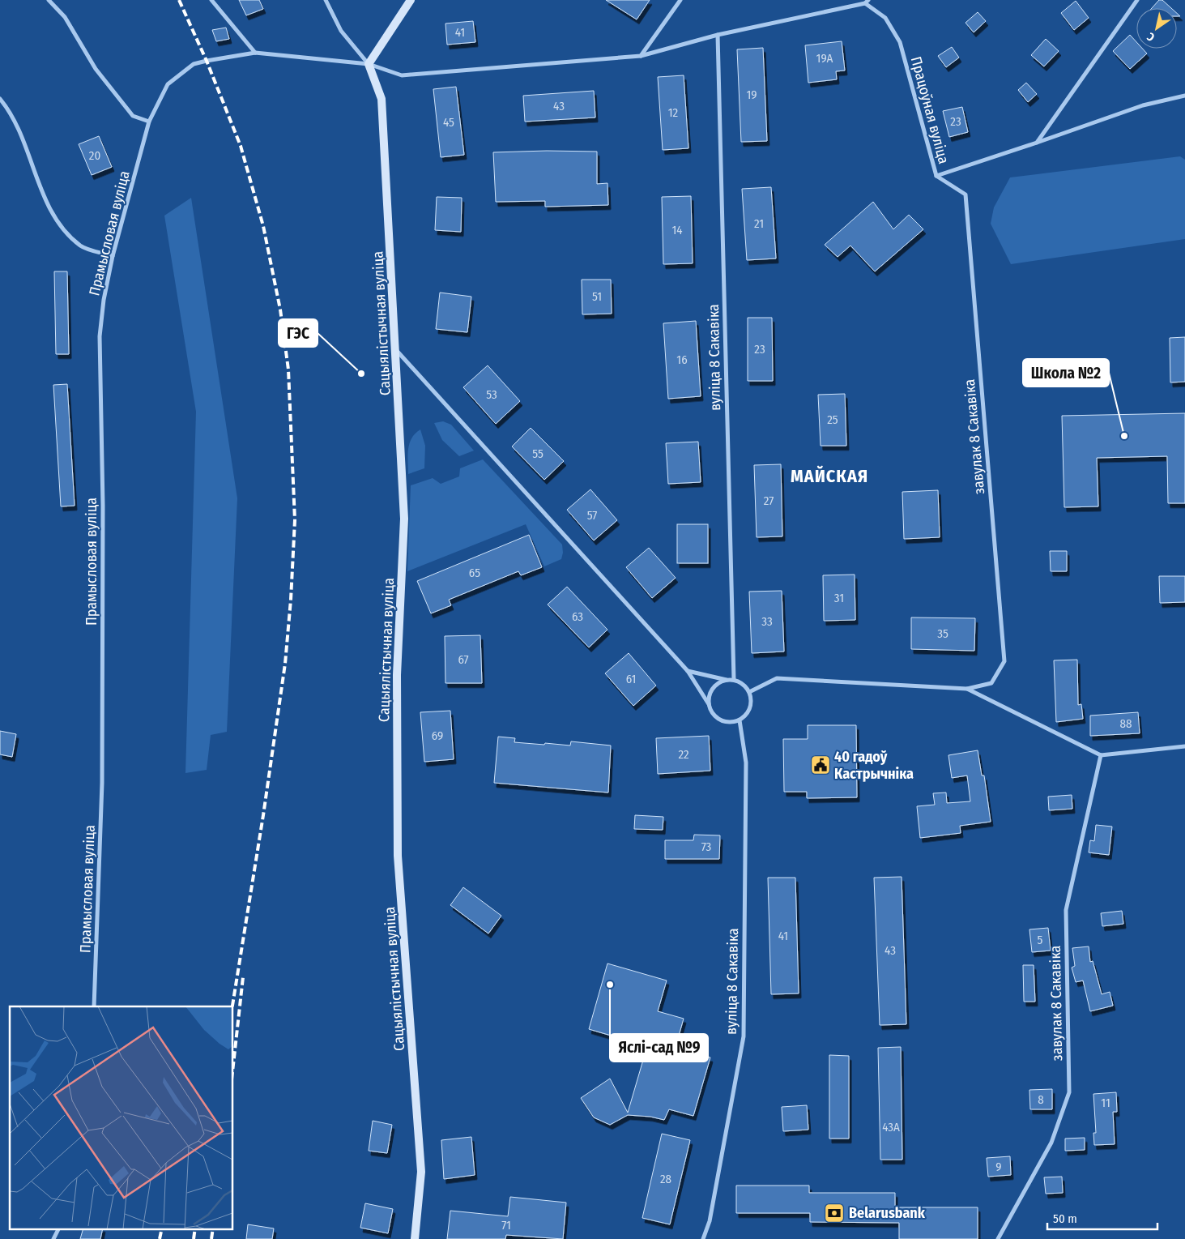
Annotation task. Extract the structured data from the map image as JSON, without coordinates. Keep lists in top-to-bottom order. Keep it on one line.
{"streets":{"street":["Працоўная вуліца","Прамысловая вуліца","Сацыялістычная вуліца","вуліца 8 Сакавіка","завулак 8 Сакавіка"]},"crossings":[["Працоўная вуліца","Прамысловая вуліца"],["Працоўная вуліца","завулак 8 Сакавіка"],["Прамысловая вуліца","Сацыялістычная вуліца"],["Прамысловая вуліца","вуліца 8 Сакавіка"]],"districts":["МАЙСКАЯ"],"places":{"other":["ГЭС","Школа №2","Яслі-сад №9"],"public building":["40 гадоў Кастрычніка"],"bank":["Belarusbank"]},"house_numbers":["41","19А","19","43","12","23","45","20","21","14","51","23","16","53","25","55","27","57","65","31","63","33","35","67","61","88","69","22","73","41","5","43","8","11","43А","9","28","71"],"scale_bar":"50 m","north":"bottom left"}
